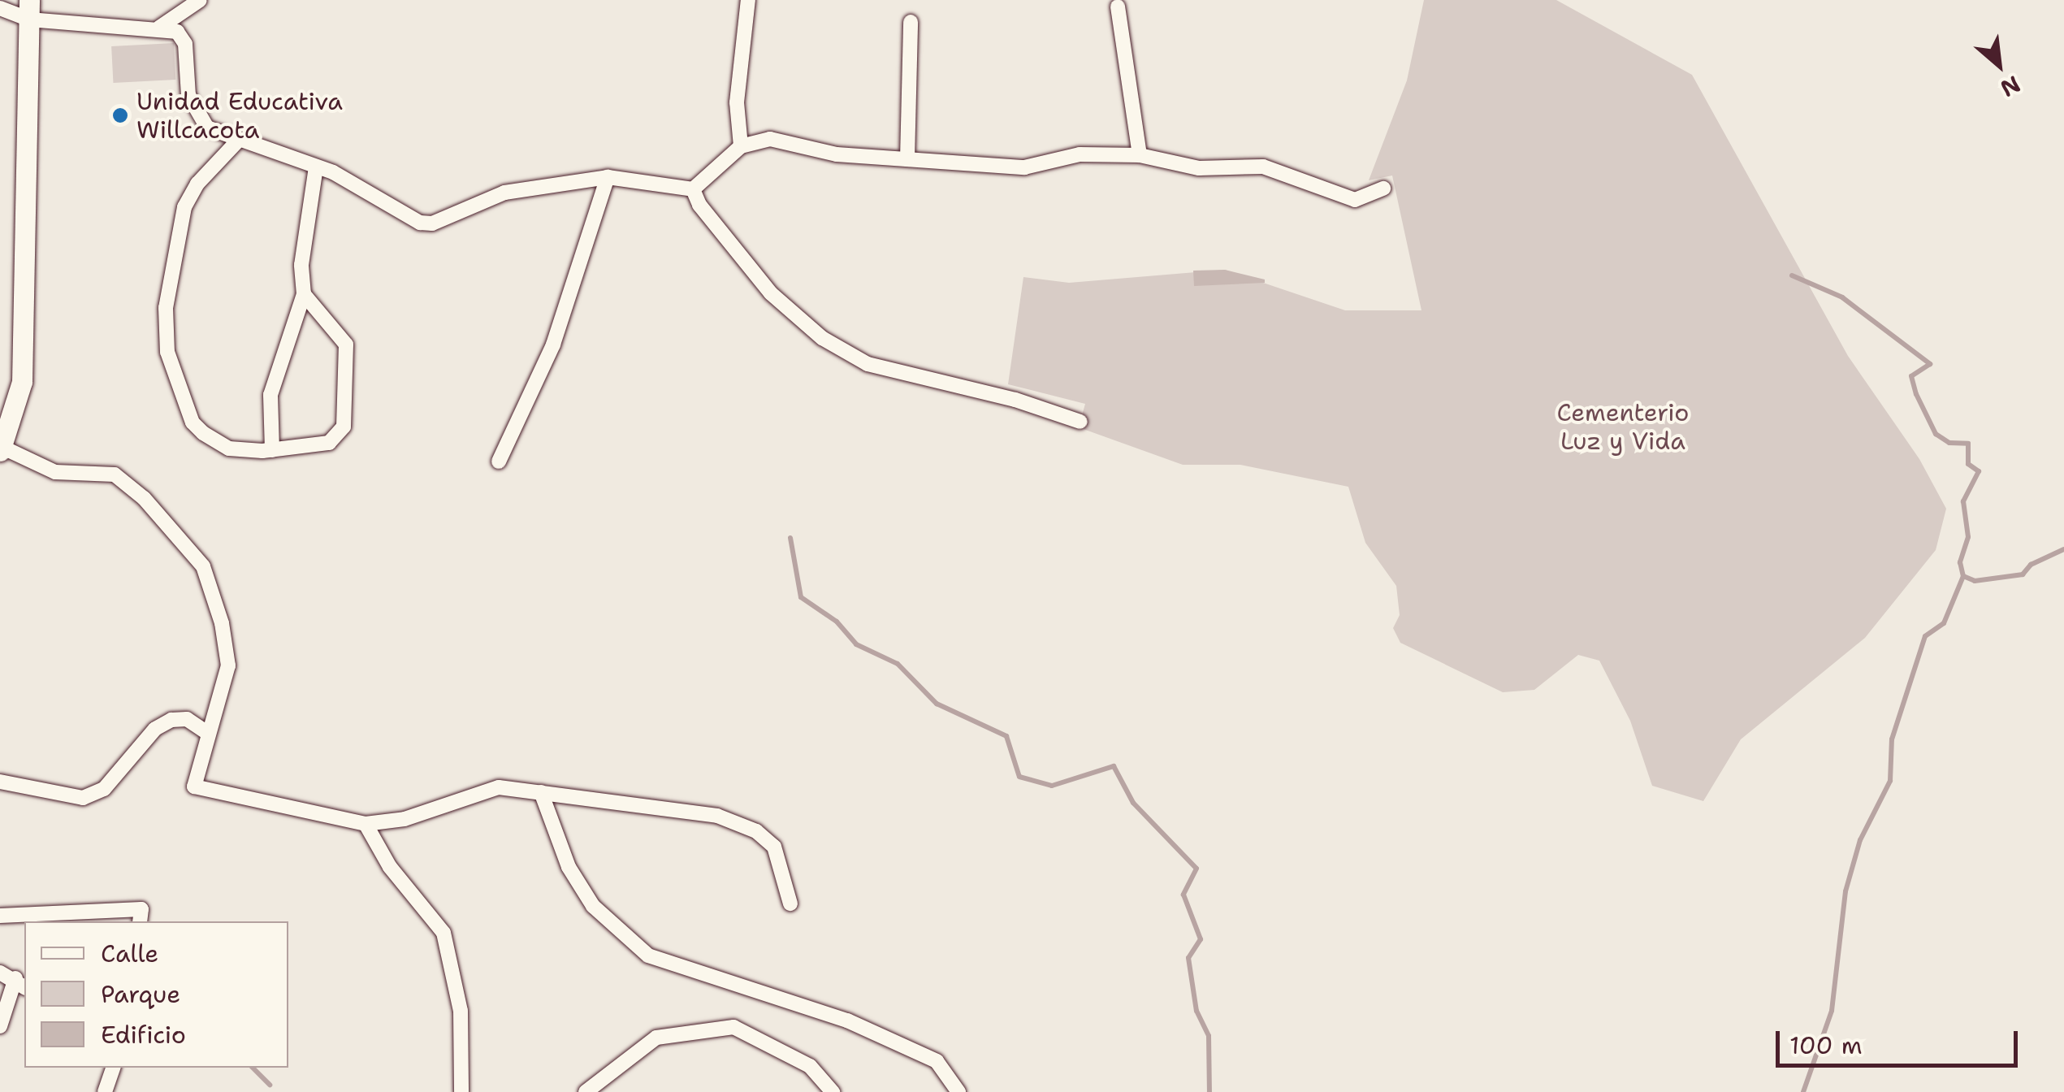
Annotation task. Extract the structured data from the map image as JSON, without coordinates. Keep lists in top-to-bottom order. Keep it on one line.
{"parks":["Cementerio Luz y Vida"],"places":["Unidad Educativa Willcacota"],"legend":["Calle","Parque","Edificio"],"scale_bar":"100 m","north":"bottom right"}
